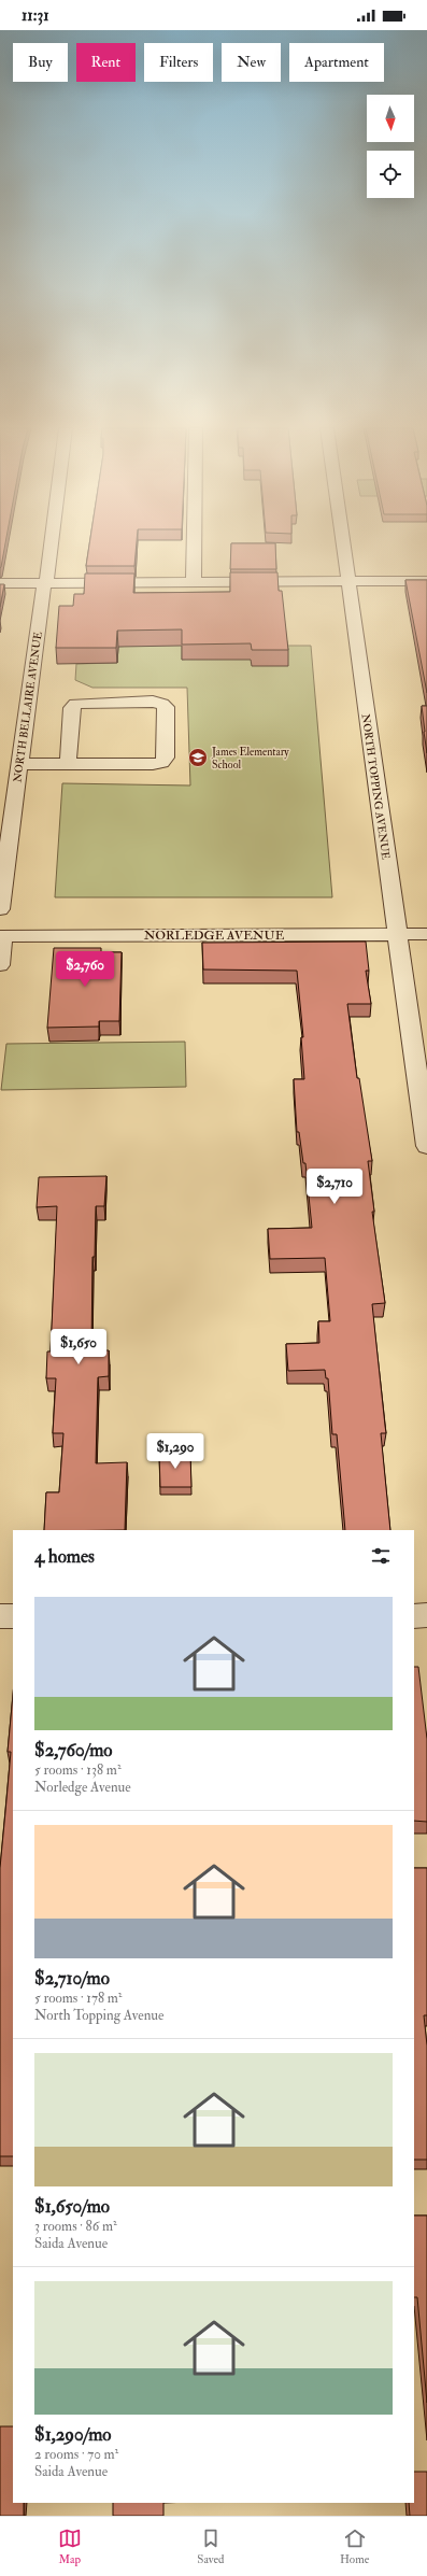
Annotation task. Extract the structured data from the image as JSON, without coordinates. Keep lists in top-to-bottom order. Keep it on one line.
{"streets":{"street":["NORTH BELLAIRE AVENUE","NORTH TOPPING AVENUE","NORLEDGE AVENUE"]},"crossings":[["NORTH TOPPING AVENUE","NORLEDGE AVENUE"]],"places":{"school or university":["James Elementary School"]},"north":"bottom","page":{"status":"11:31","chip":["Buy","Rent","Filters","New","Apartment"],"price":["$2,760","$2,710","$1,650","$1,290"],"heading":"4 homes","list":[{"name":"$2,760/mo","note":"5 rooms · 138 m² · Norledge Avenue"},{"name":"$2,710/mo","note":"5 rooms · 178 m² · North Topping Avenue"},{"name":"$1,650/mo","note":"3 rooms · 86 m² · Saida Avenue"},{"name":"$1,290/mo","note":"2 rooms · 70 m² · Saida Avenue"}],"tabs":["Map","Saved","Home"]}}
